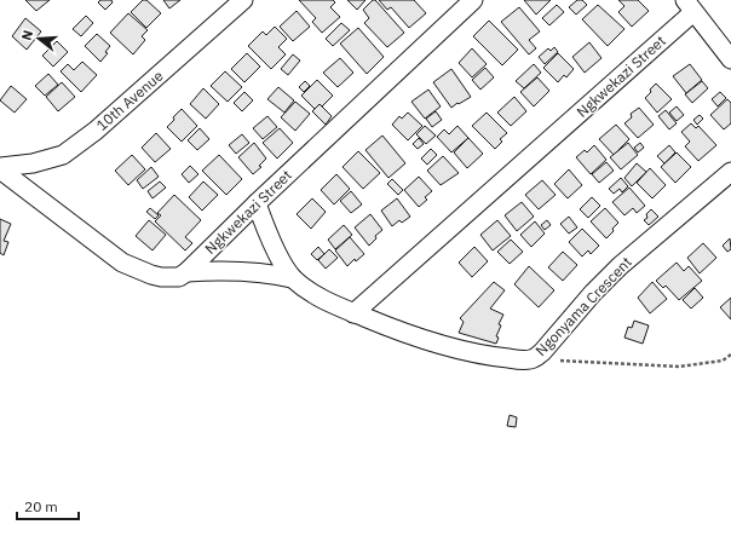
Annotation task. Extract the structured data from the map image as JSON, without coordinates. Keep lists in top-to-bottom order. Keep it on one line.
{"streets":{"street":["Ngkwekazi Street","10th Avenue","Ngonyama Crescent"]},"crossings":[["Ngkwekazi Street","Ngonyama Crescent"]],"scale_bar":"20 m","north":"left"}
